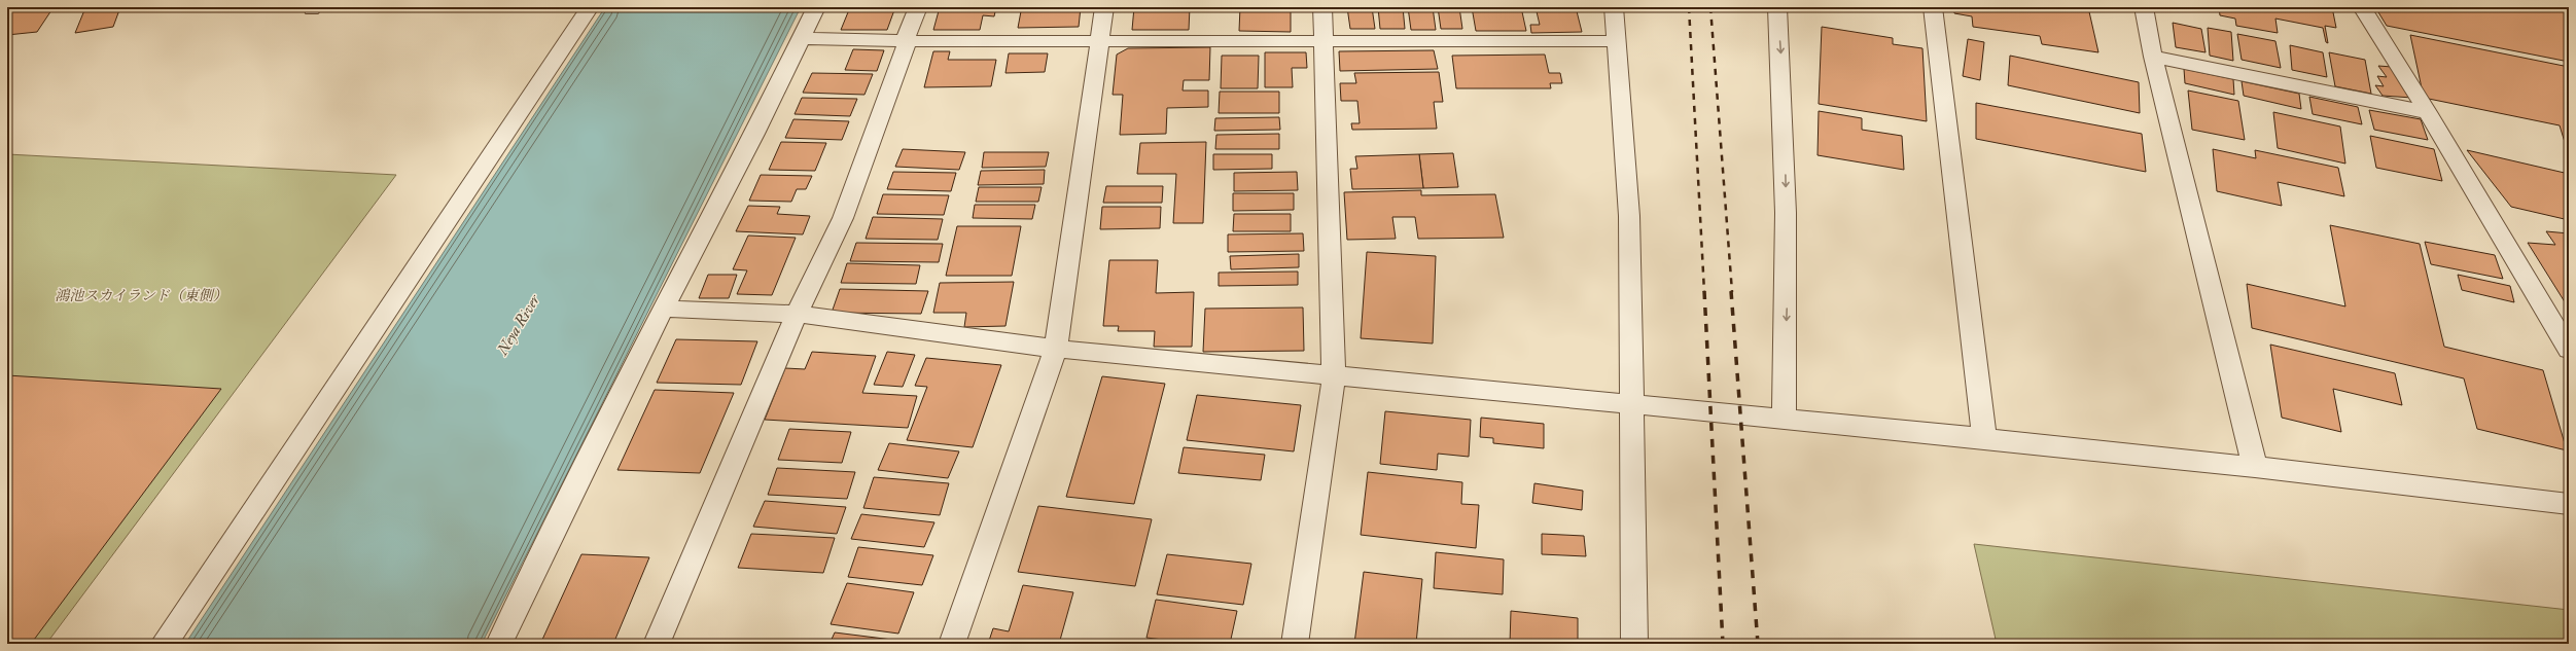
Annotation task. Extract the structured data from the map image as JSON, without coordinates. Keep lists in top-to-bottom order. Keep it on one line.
{"water":["Neya River"],"parks":["鴻池スカイランド（東側）"]}
